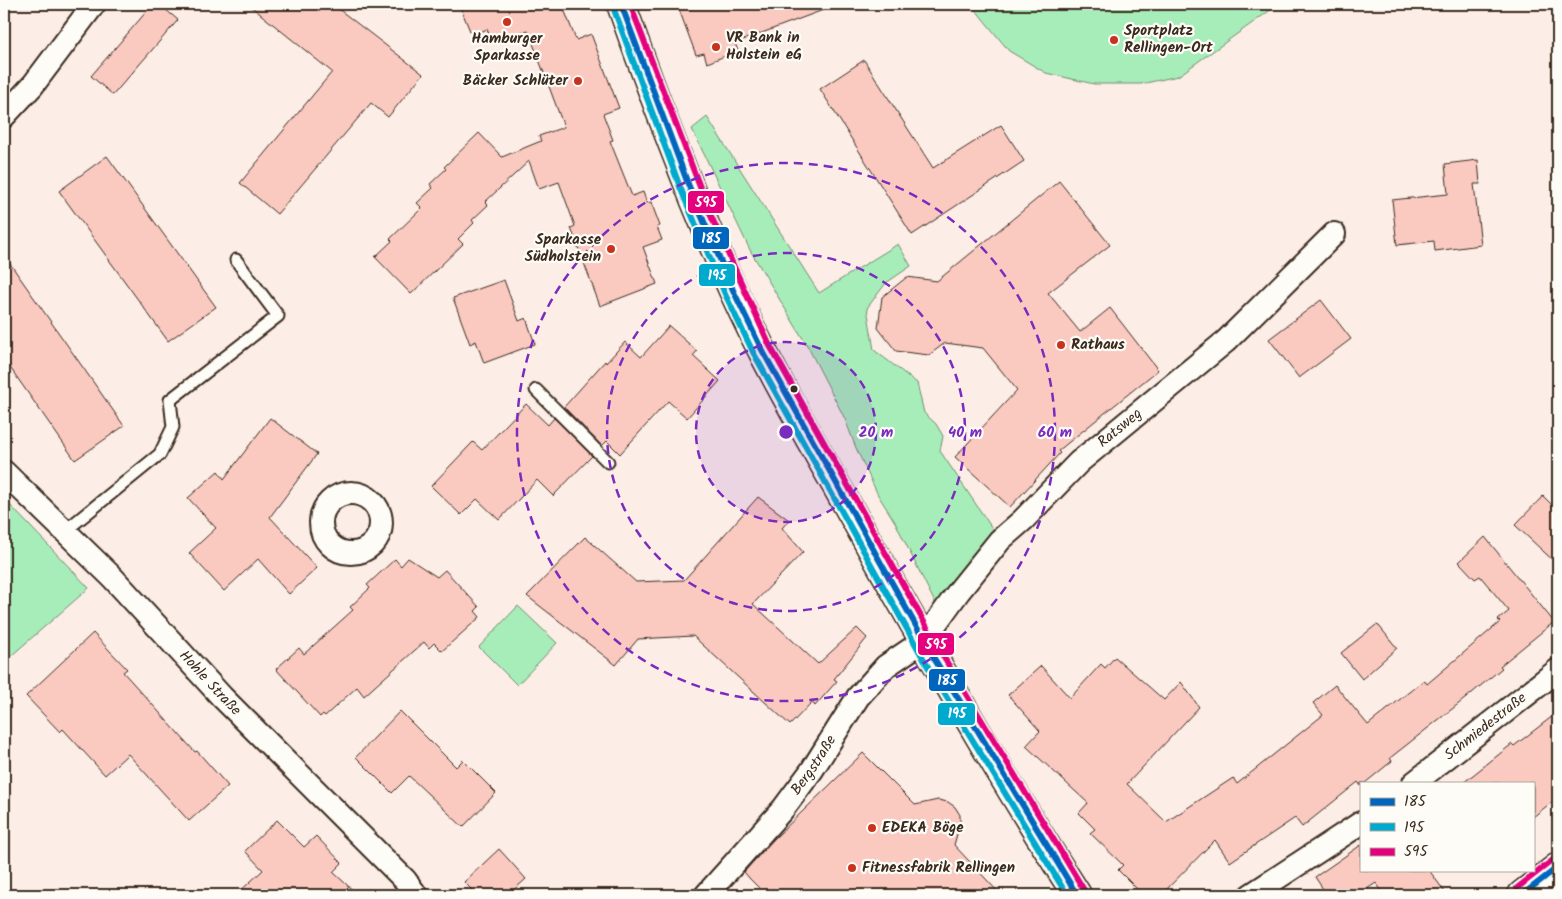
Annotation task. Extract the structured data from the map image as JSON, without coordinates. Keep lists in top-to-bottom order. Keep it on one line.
{"streets":{"street":["Ratsweg","Hohle Straße","Schmiedestraße","Bergstraße"]},"crossings":[["Ratsweg","Bergstraße"]],"places":["Hamburger Sparkasse","Sportplatz Rellingen-Ort","VR Bank in Holstein eG","Bäcker Schlüter","Sparkasse Südholstein","Rathaus","EDEKA Böge","Fitnessfabrik Rellingen"],"lines":["transit line 185","transit line 595","transit line 195"],"legend":["185","195","595"],"rings":["20 m","40 m","60 m"]}
